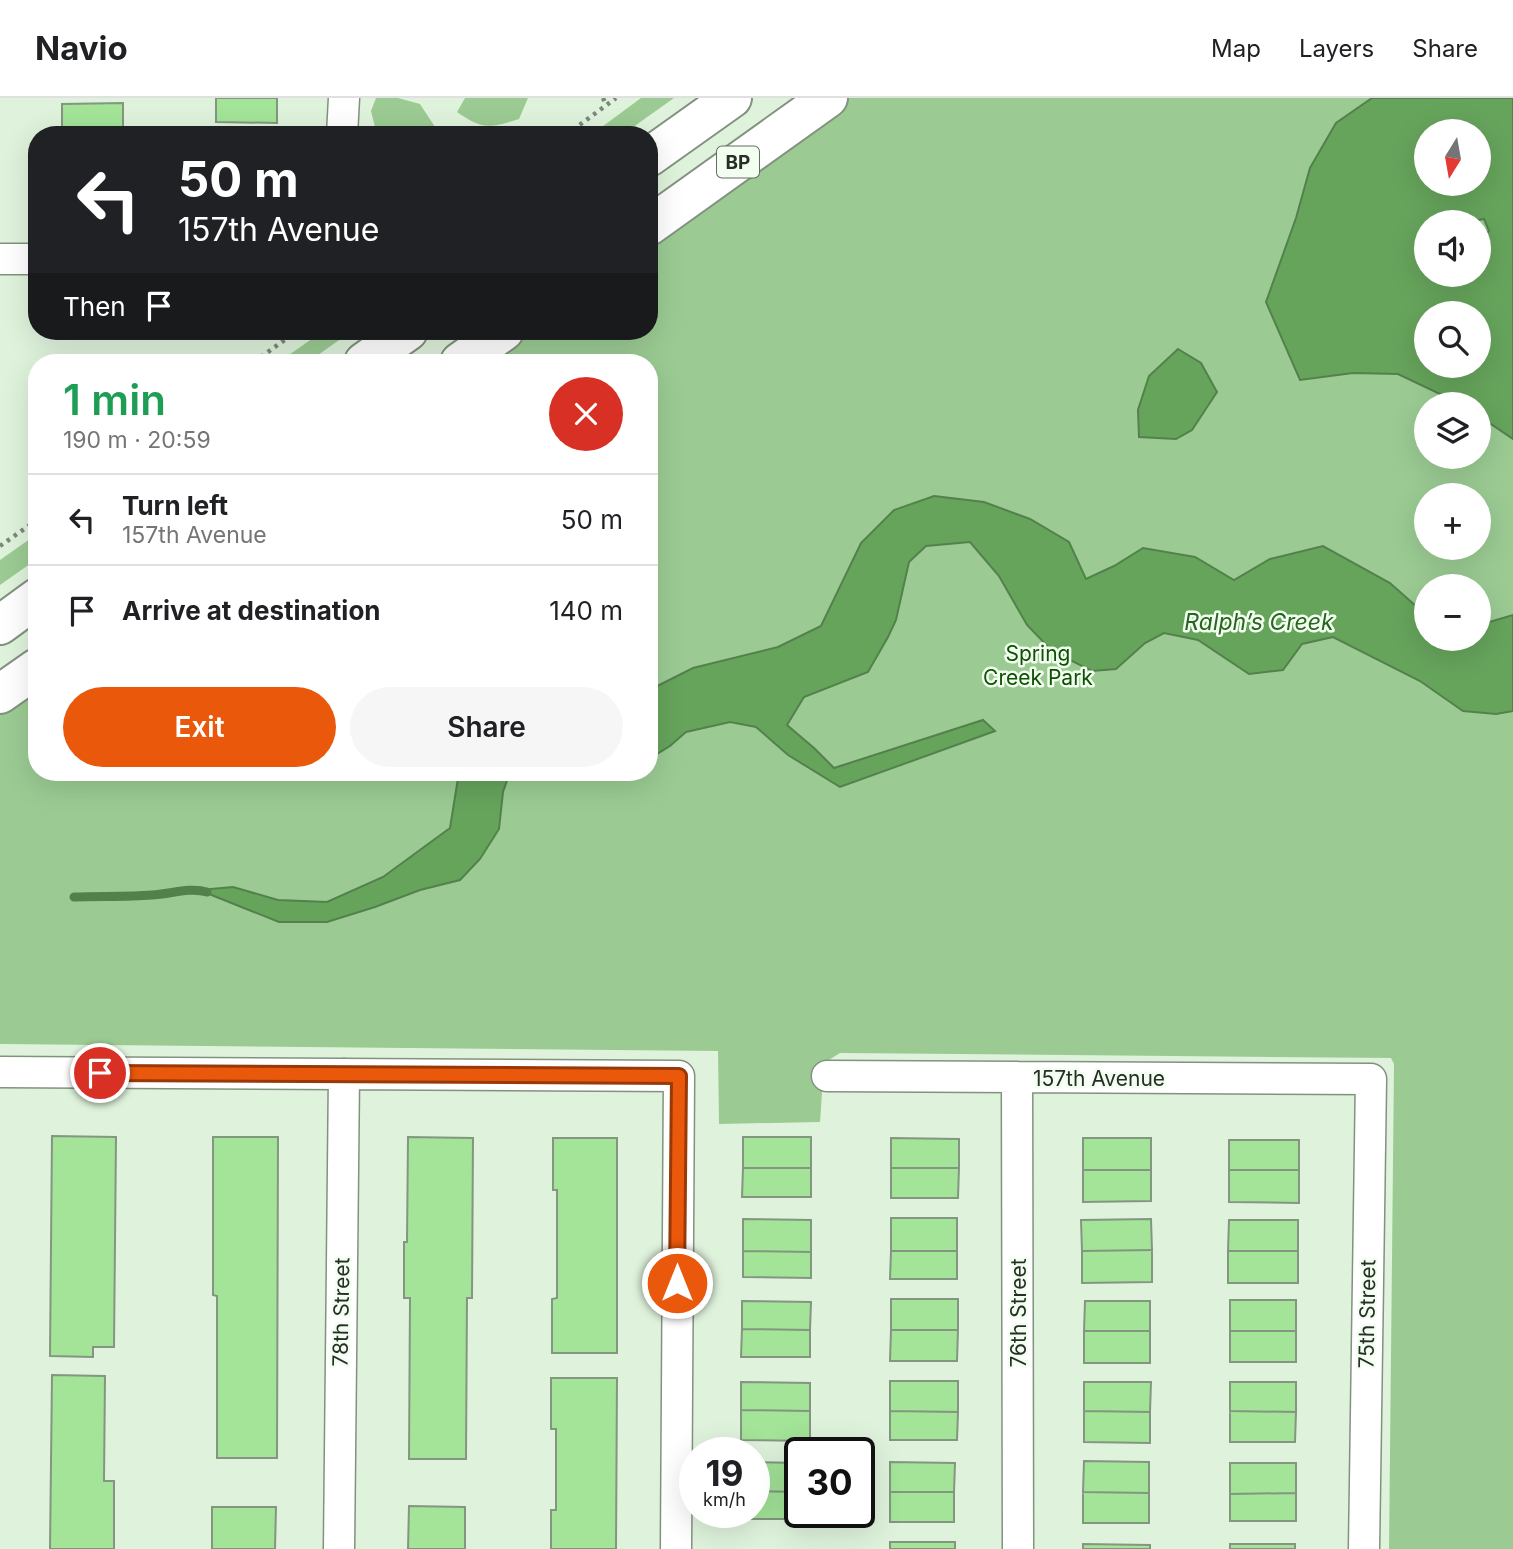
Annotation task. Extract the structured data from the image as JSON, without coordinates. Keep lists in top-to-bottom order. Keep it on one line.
{"streets":{"highway":["BP"],"street":["157th Avenue","78th Street","76th Street","75th Street"]},"crossings":[["157th Avenue","76th Street"],["157th Avenue","75th Street"]],"water":["Ralph’s Creek"],"parks":["Spring Creek Park"],"north":"bottom","page":{"header":"Navio","nav":["Map","Layers","Share"],"map_buttons":["+","−"],"turn":["50 m","157th Avenue"],"then":"Then","heading":["1 min","190 m · 20:59"],"list":[{"name":"Turn left","note":"157th Avenue","value":"50 m"},{"name":"Arrive at destination","value":"140 m"}],"buttons":["Exit","Share"],"speed":"19 km/h","limit":"30"}}
